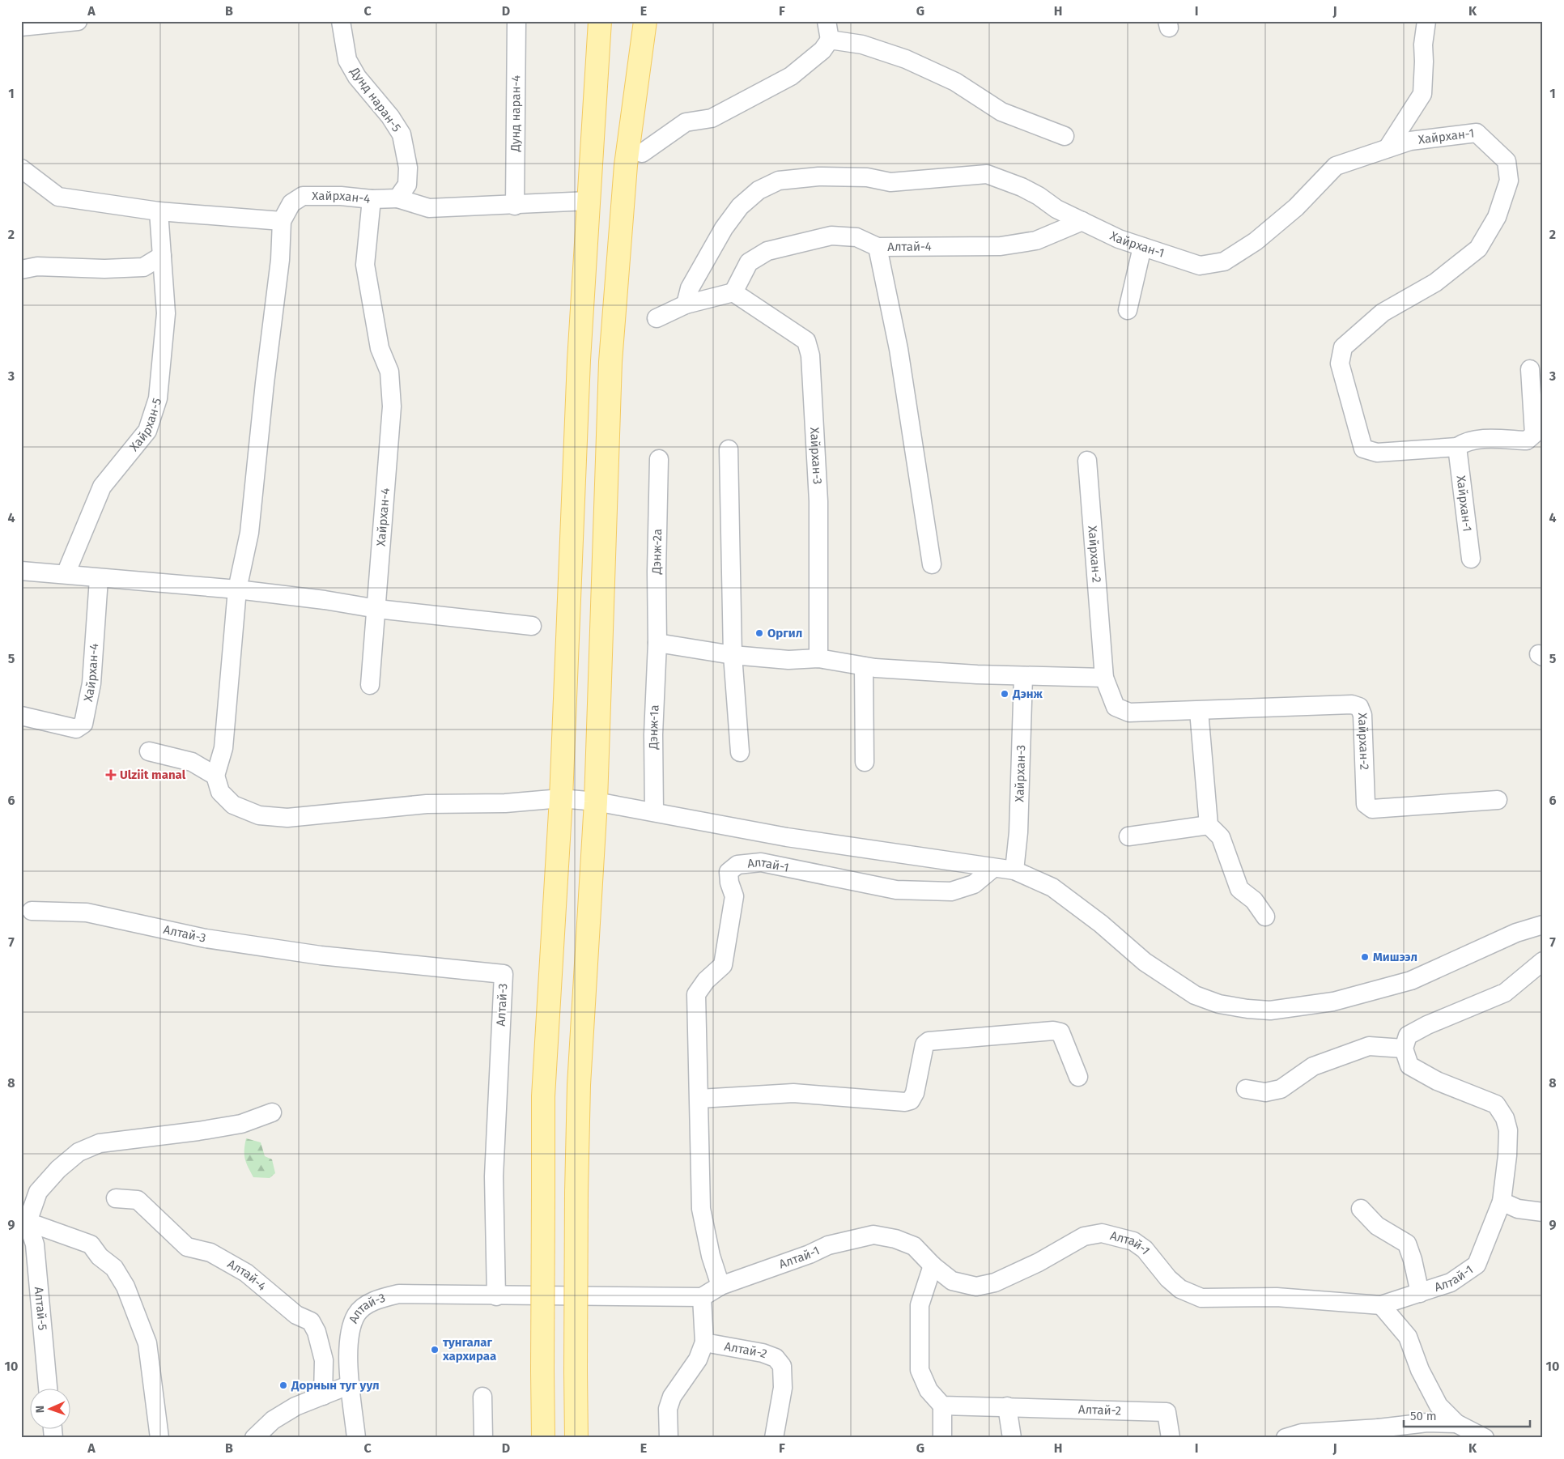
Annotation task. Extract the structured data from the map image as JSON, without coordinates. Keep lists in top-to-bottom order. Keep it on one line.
{"streets":{"street":["Дунд наран-5","Дунд наран-4","Хайрхан-1","Хайрхан-4","Алтай-4","Хайрхан-5","Хайрхан-3","Дэнж-2а","Хайрхан-2","Дэнж-1а","Алтай-1","Алтай-3","Алтай-5","Алтай-2"]},"crossings":[["Хайрхан-1","Алтай-4"],["Алтай-4","Хайрхан-3"],["Дэнж-2а","Дэнж-1а"]],"places":{"other":["Оргил","Дэнж","Мишээл","тунгалаг хархираа","Дорнын туг уул"],"health":["Ulziit manal"]},"scale_bar":"50 m","north":"left","grid":{"columns":["A","B","C","D","E","F","G","H","I","J","K"],"rows":["1","2","3","4","5","6","7","8","9","10"]}}
